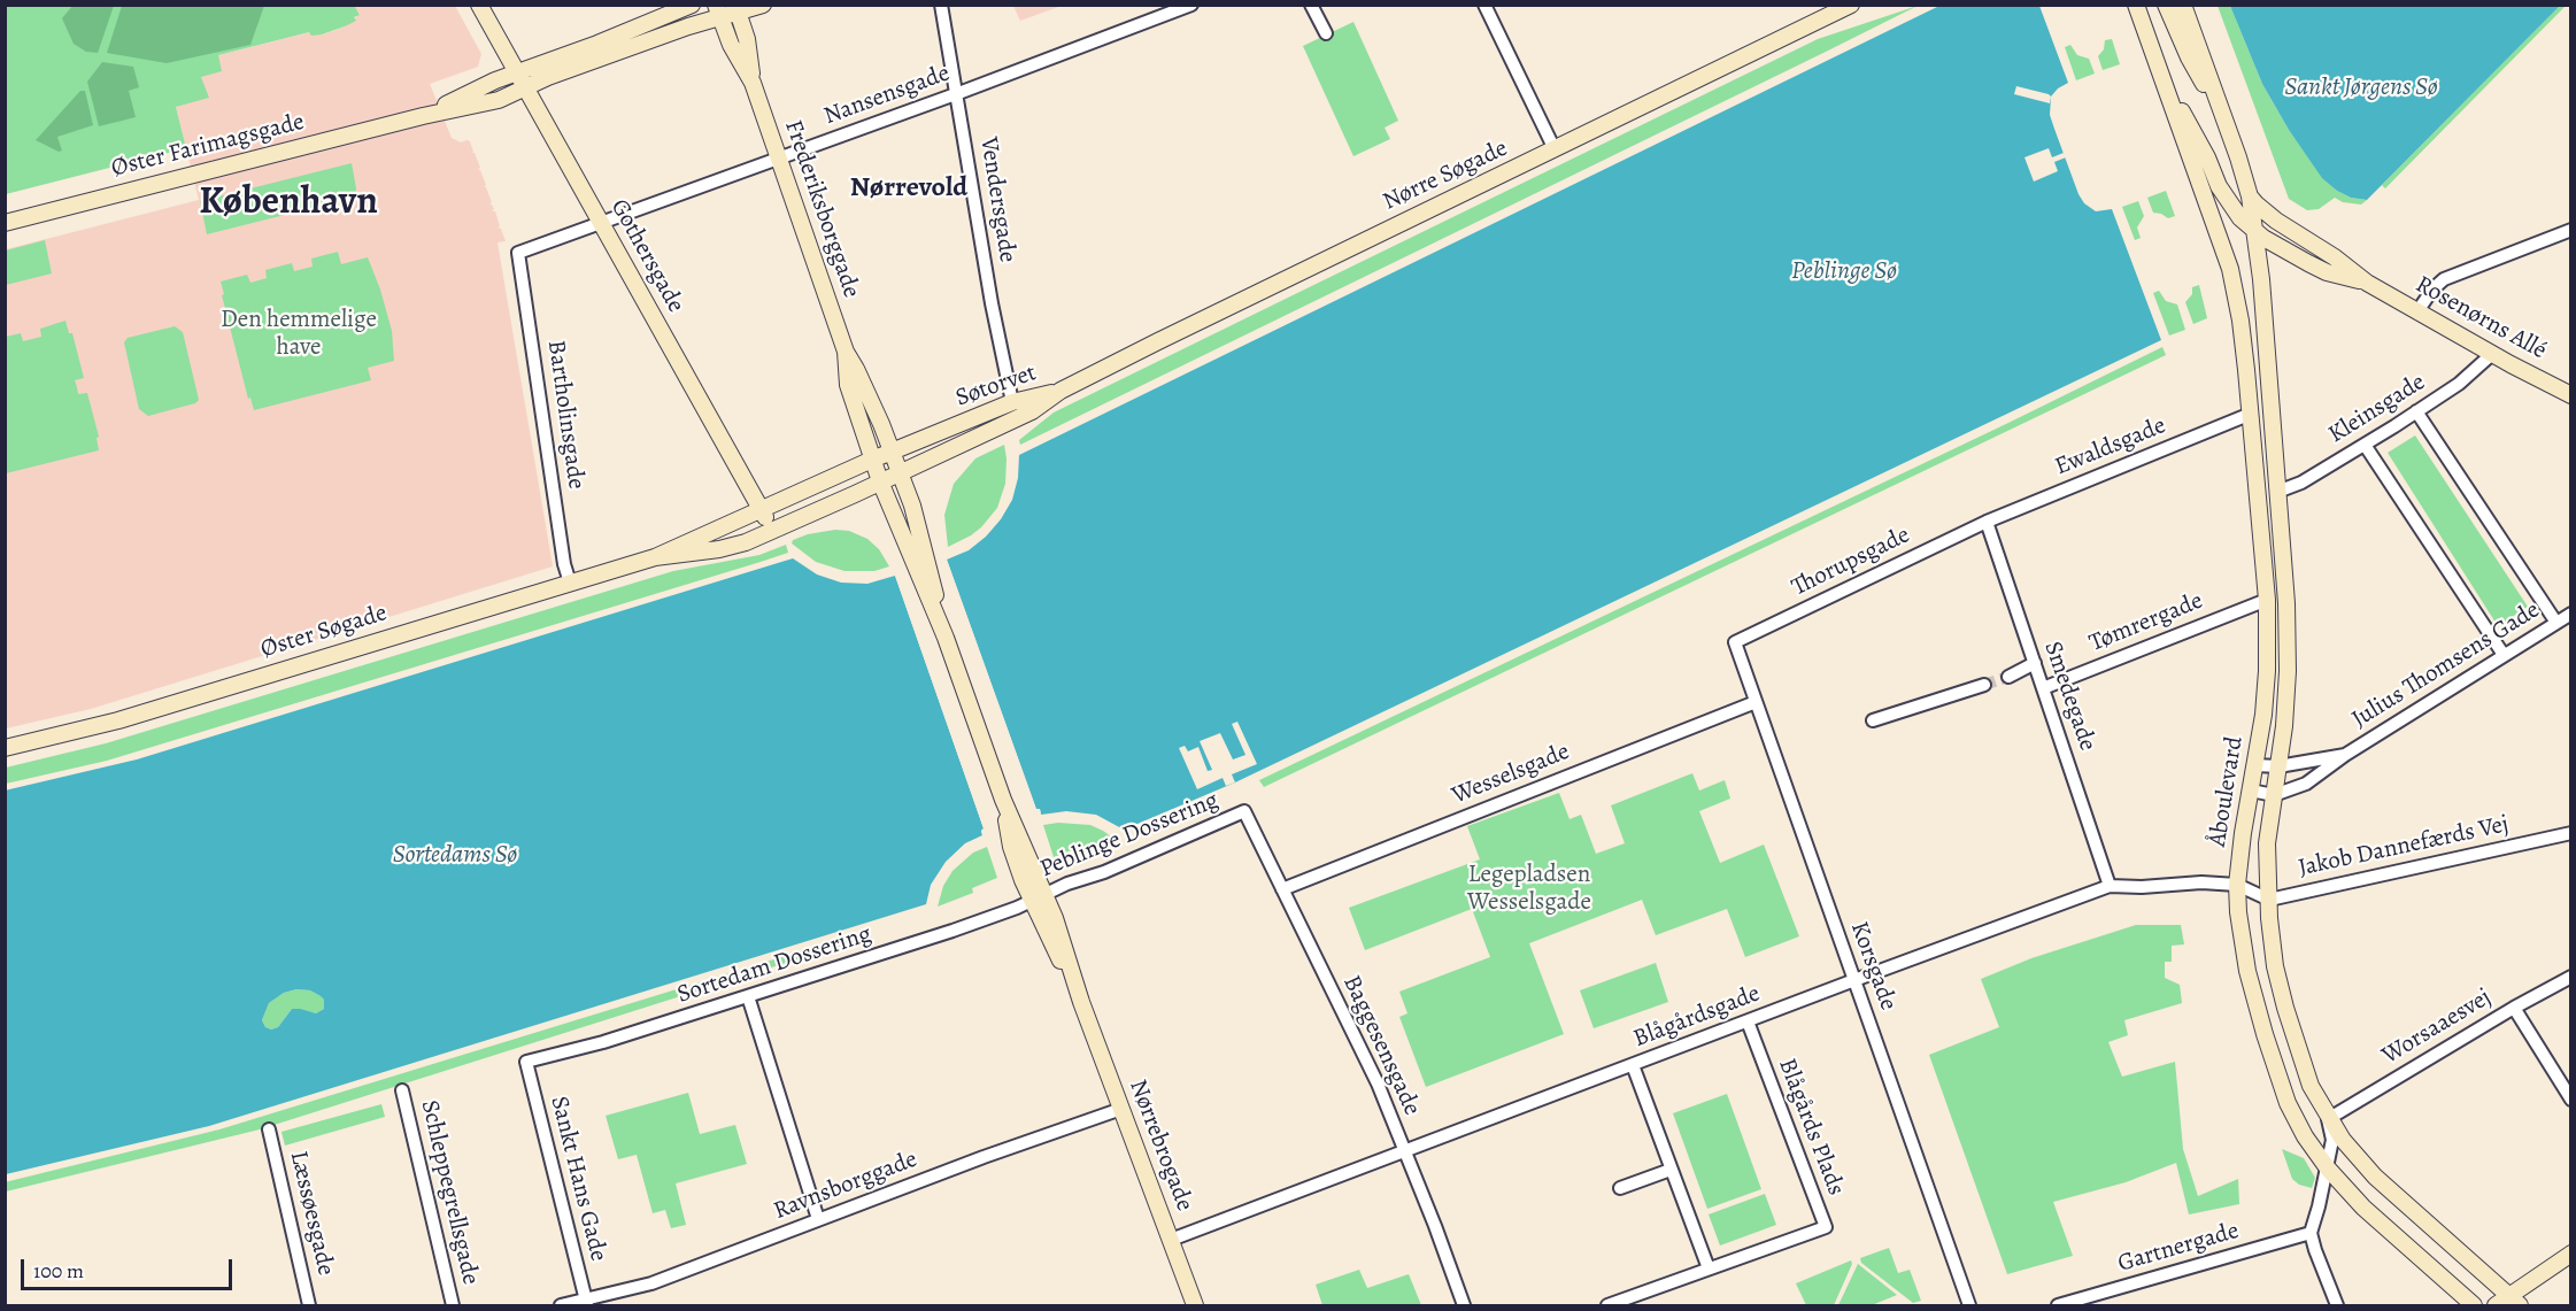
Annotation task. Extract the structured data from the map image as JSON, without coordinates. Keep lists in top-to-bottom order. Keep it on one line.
{"streets":{"street":["Nansensgade","Øster Farimagsgade","Nørre Søgade","Vendersgade","Frederiksborggade","Gothersgade","Rosenørns Allé","Søtorvet","Kleinsgade","Bartholinsgade","Ewaldsgade","Thorupsgade","Tømrergade","Øster Søgade","Julius Thomsens Gade","Smedegade","Wesselsgade","Åboulevard","Peblinge Dossering","Jakob Dannefærds Vej","Sortedam Dossering","Korsgade","Blågårdsgade","Worsaaesvej","Baggesensgade","Blågårds Plads","Nørrebrogade","Sankt Hans Gade","Ravnsborggade","Schleppegrellsgade","Læssøesgade","Gartnergade"]},"crossings":[["Nansensgade","Vendersgade"],["Nansensgade","Frederiksborggade"],["Nansensgade","Gothersgade"],["Nansensgade","Bartholinsgade"],["Øster Farimagsgade","Frederiksborggade"],["Øster Farimagsgade","Gothersgade"],["Nørre Søgade","Søtorvet"],["Vendersgade","Søtorvet"],["Frederiksborggade","Søtorvet"],["Frederiksborggade","Nørrebrogade"],["Gothersgade","Søtorvet"],["Rosenørns Allé","Kleinsgade"],["Rosenørns Allé","Åboulevard"],["Søtorvet","Øster Søgade"],["Kleinsgade","Åboulevard"],["Bartholinsgade","Øster Søgade"],["Ewaldsgade","Thorupsgade"],["Ewaldsgade","Smedegade"],["Ewaldsgade","Åboulevard"],["Thorupsgade","Smedegade"],["Thorupsgade","Korsgade"],["Tømrergade","Smedegade"],["Tømrergade","Åboulevard"],["Julius Thomsens Gade","Åboulevard"],["Smedegade","Blågårdsgade"],["Wesselsgade","Korsgade"],["Wesselsgade","Baggesensgade"],["Åboulevard","Jakob Dannefærds Vej"],["Åboulevard","Blågårdsgade"],["Åboulevard","Worsaaesvej"],["Peblinge Dossering","Sortedam Dossering"],["Peblinge Dossering","Baggesensgade"],["Peblinge Dossering","Nørrebrogade"],["Sortedam Dossering","Nørrebrogade"],["Sortedam Dossering","Sankt Hans Gade"],["Korsgade","Blågårdsgade"],["Blågårdsgade","Baggesensgade"],["Blågårdsgade","Blågårds Plads"],["Blågårdsgade","Nørrebrogade"],["Nørrebrogade","Ravnsborggade"],["Sankt Hans Gade","Ravnsborggade"]],"districts":["Nørrevold","København"],"water":["Sankt Jørgens Sø","Peblinge Sø","Sortedams Sø"],"parks":["Den hemmelige have","Legepladsen Wesselsgade"],"scale_bar":"100 m"}
